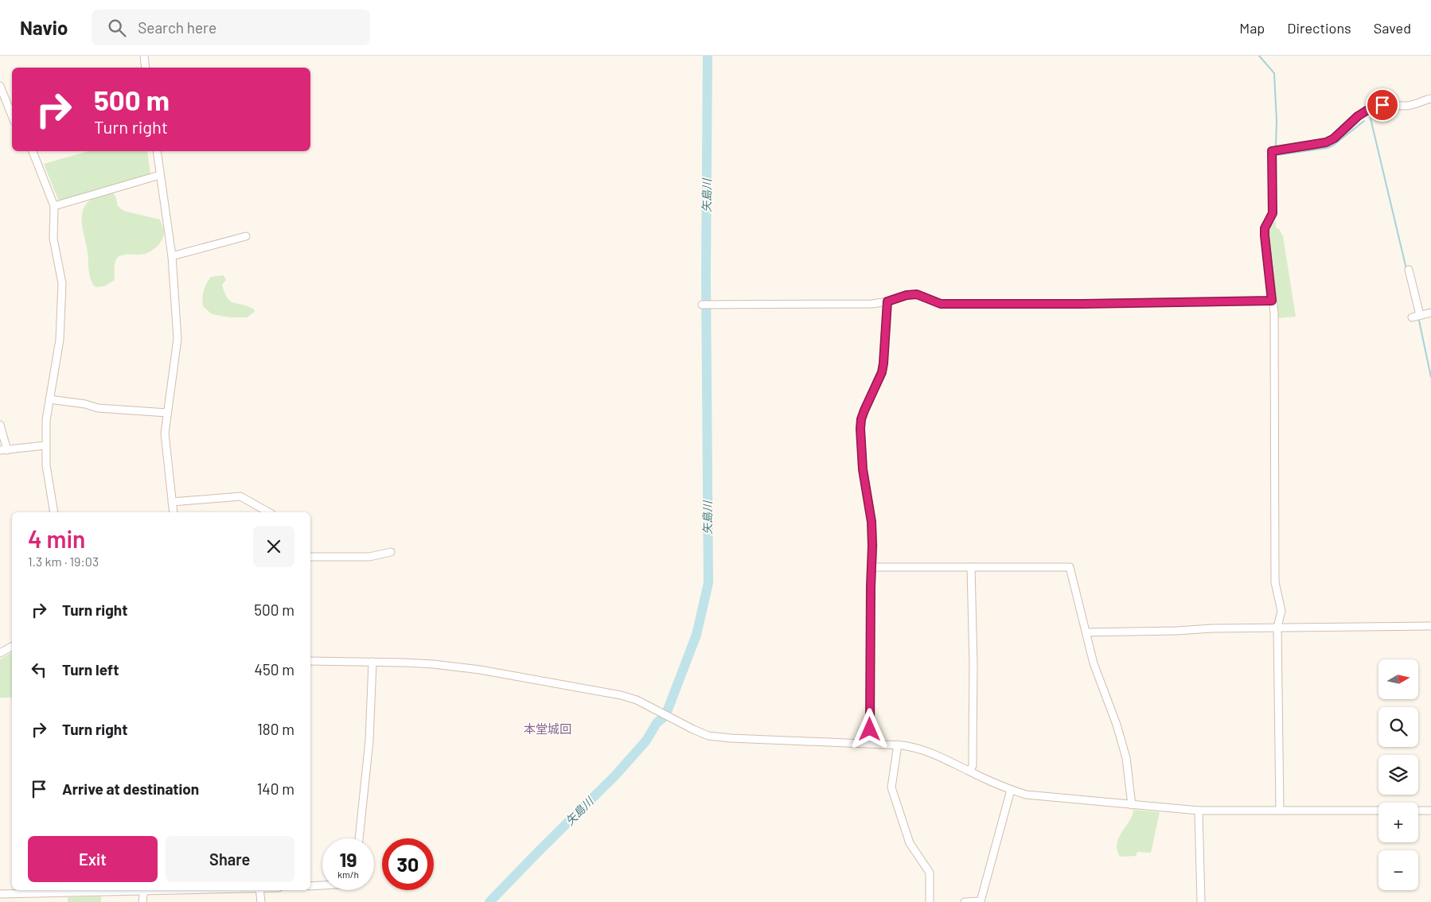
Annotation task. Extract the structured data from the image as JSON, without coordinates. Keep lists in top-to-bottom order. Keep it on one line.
{"districts":["本堂城回"],"water":["矢島川"],"north":"right","page":{"header":"Navio","search":"Search here","nav":["Map","Directions","Saved"],"turn":["500 m","Turn right"],"heading":["4 min","1.3 km · 19:03"],"list":[{"name":"Turn right","value":"500 m"},{"name":"Turn left","value":"450 m"},{"name":"Turn right","value":"180 m"},{"name":"Arrive at destination","value":"140 m"}],"map_buttons":["+","−"],"buttons":["Exit","Share"],"speed":"19 km/h","limit":"30"}}
